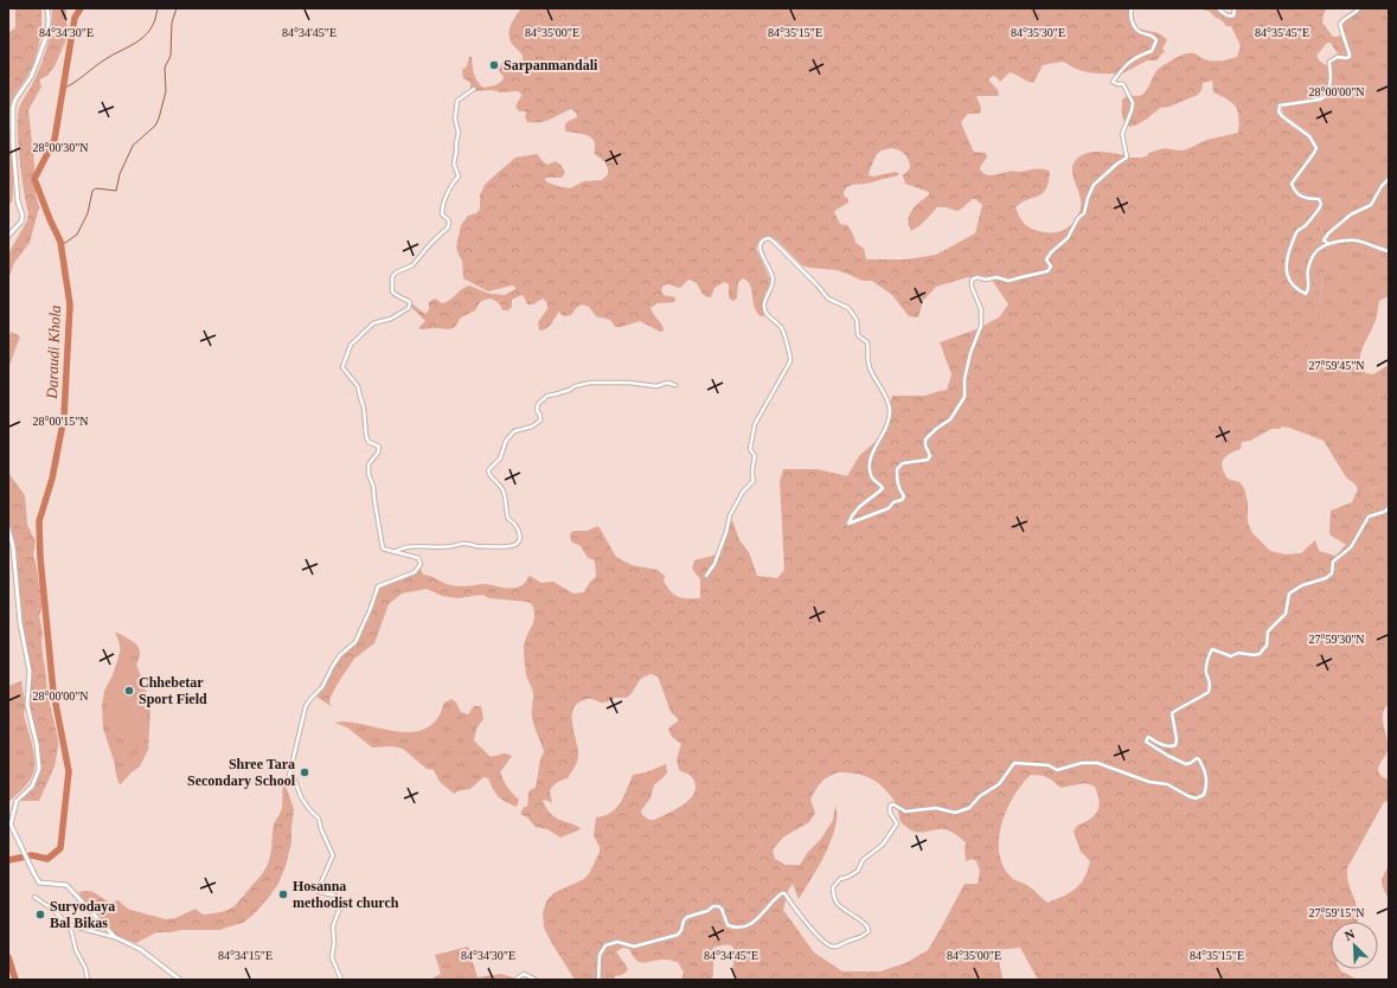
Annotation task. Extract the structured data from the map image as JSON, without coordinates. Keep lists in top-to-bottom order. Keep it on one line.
{"water":["Daraudi Khola"],"places":["Sarpanmandali","Chhebetar Sport Field","Shree Tara Secondary School","Hosanna methodist church","Suryodaya Bal Bikas"],"north":"top left","coordinates":["84°35'30\"E","84°34'30\"E","84°34'45\"E","84°35'00\"E","84°35'15\"E","84°35'45\"E","28°00'00\"N","28°00'30\"N","27°59'45\"N","28°00'15\"N","27°59'30\"N","27°59'15\"N","84°34'15\"E"]}
